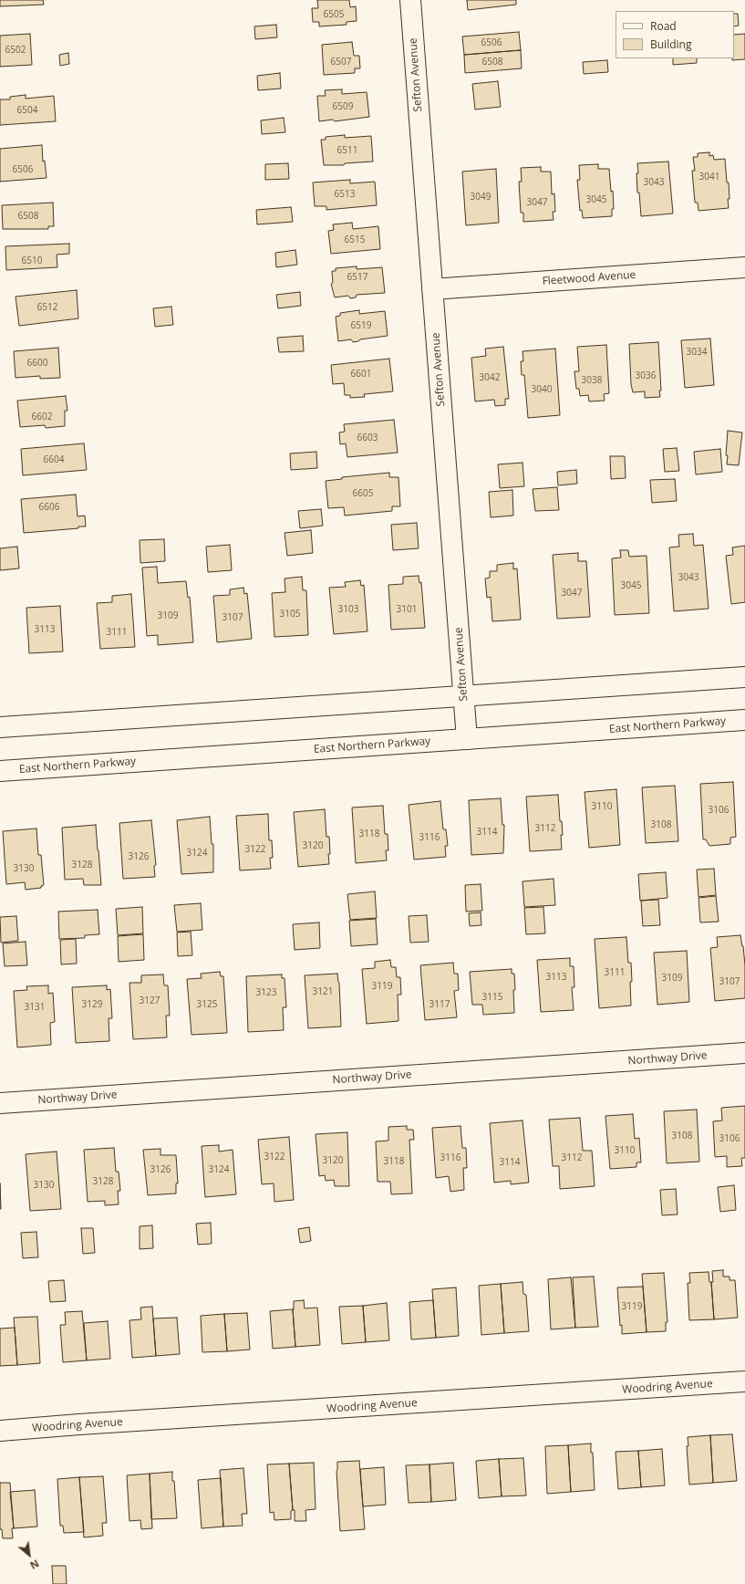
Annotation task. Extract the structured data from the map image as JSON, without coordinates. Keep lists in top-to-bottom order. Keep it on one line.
{"streets":{"street":["Sefton Avenue","Fleetwood Avenue","East Northern Parkway","Northway Drive","Woodring Avenue"]},"crossings":[["Sefton Avenue","Fleetwood Avenue"],["Sefton Avenue","East Northern Parkway"]],"house_numbers":["6505","6506","6502","6507","6508","6509","6504","6511","6506","3041","3043","6513","3049","3045","3047","6508","6515","6510","6517","6512","6519","3034","6600","6601","3036","3042","3038","3040","6602","6603","6604","6605","6606","3043","3045","3047","3103","3101","3105","3109","3107","3113","3111","3110","3106","3108","3112","3114","3118","3116","3120","3122","3124","3126","3128","3130","3111","3113","3109","3107","3119","3121","3123","3115","3127","3129","3125","3117","3131","3108","3106","3110","3122","3116","3112","3120","3118","3114","3126","3124","3128","3130","3119"],"legend":["Road","Building"],"north":"bottom right"}
